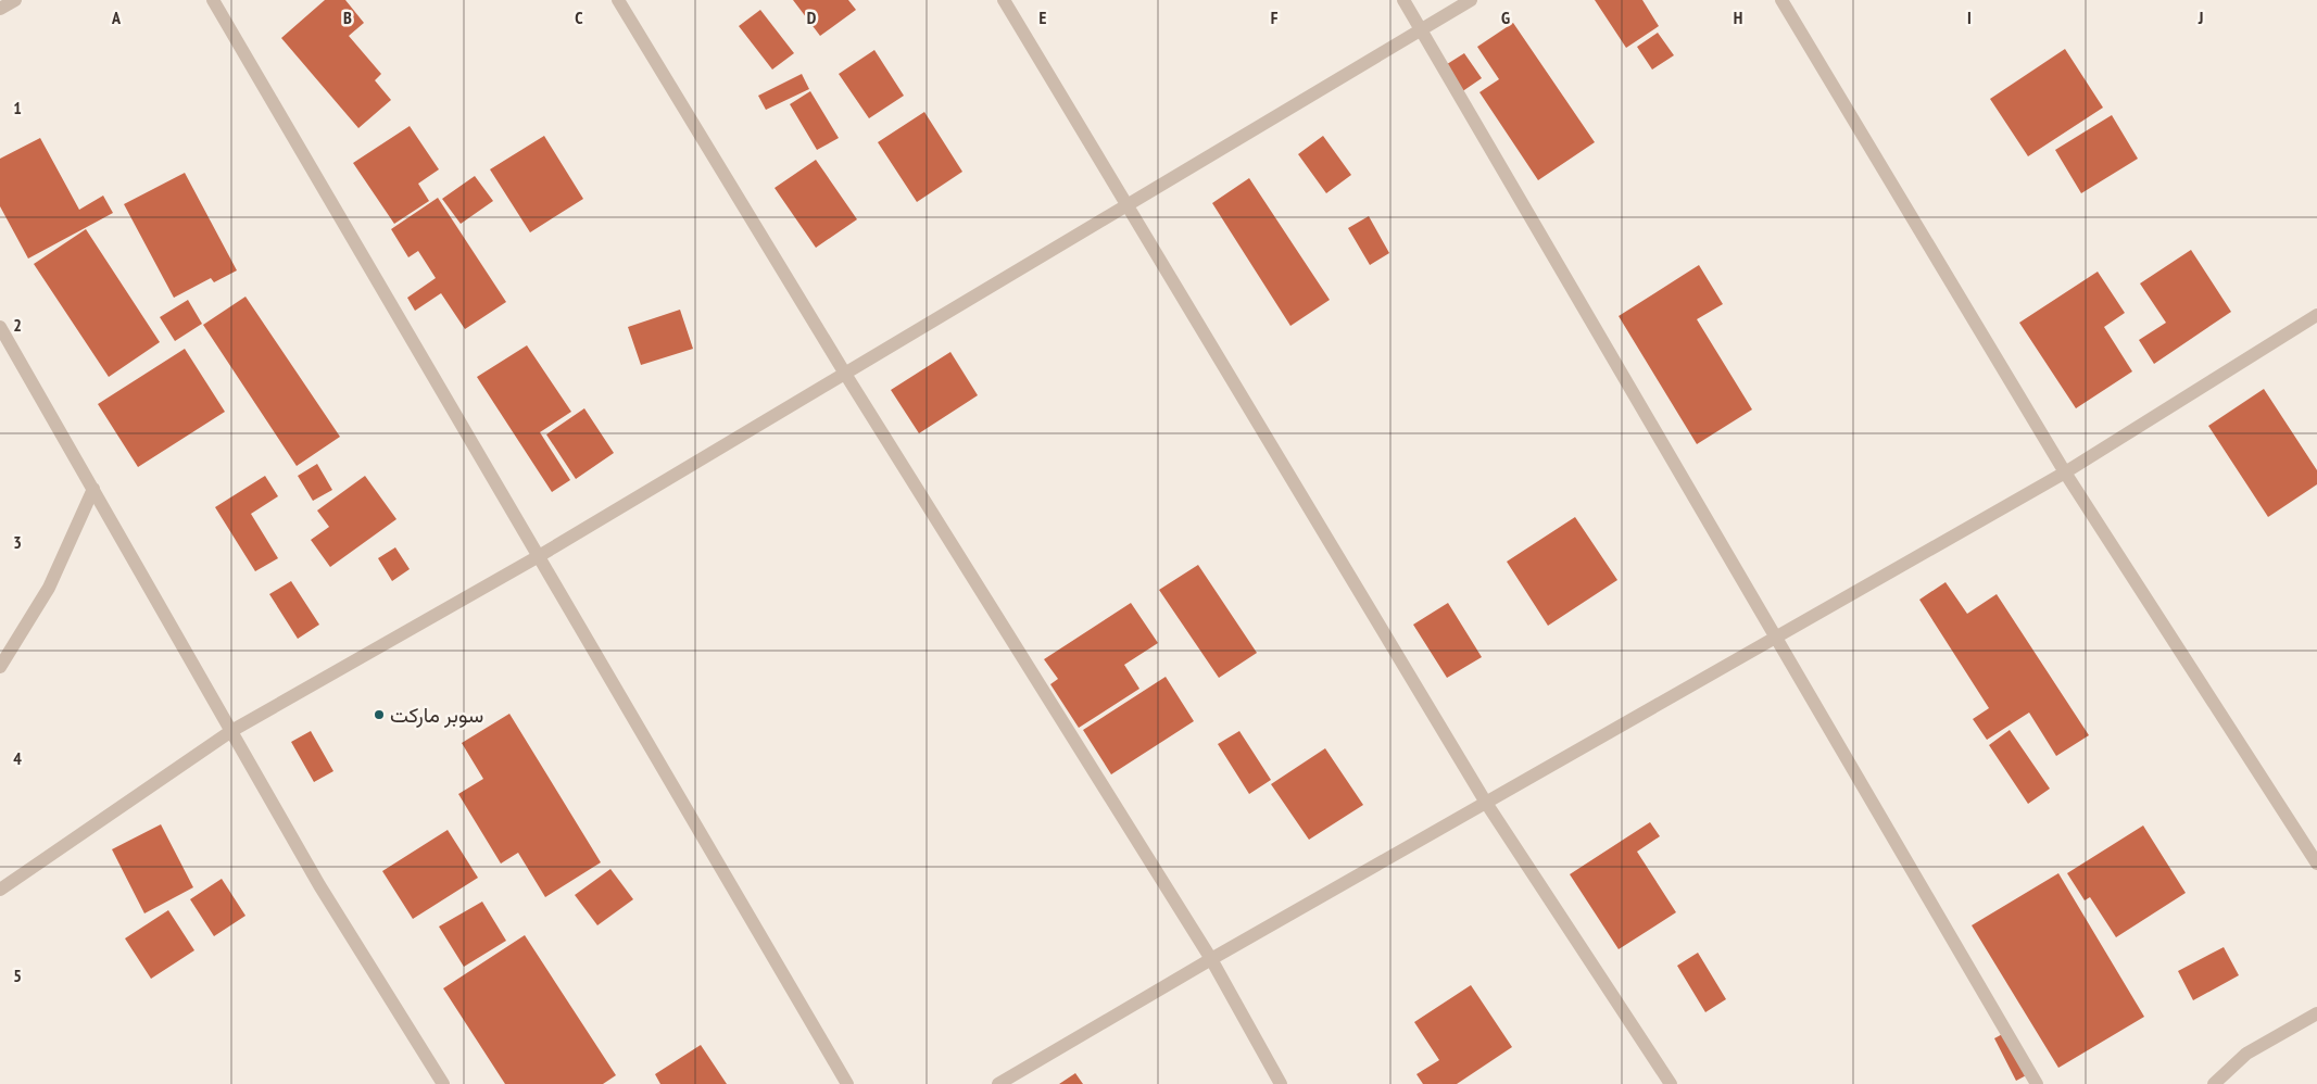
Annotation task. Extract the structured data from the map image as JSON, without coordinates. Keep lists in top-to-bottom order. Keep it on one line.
{"places":["سوبر ماركت"],"grid":{"columns":["A","B","C","D","E","F","G","H","I","J"],"rows":["1","2","3","4","5"]}}
